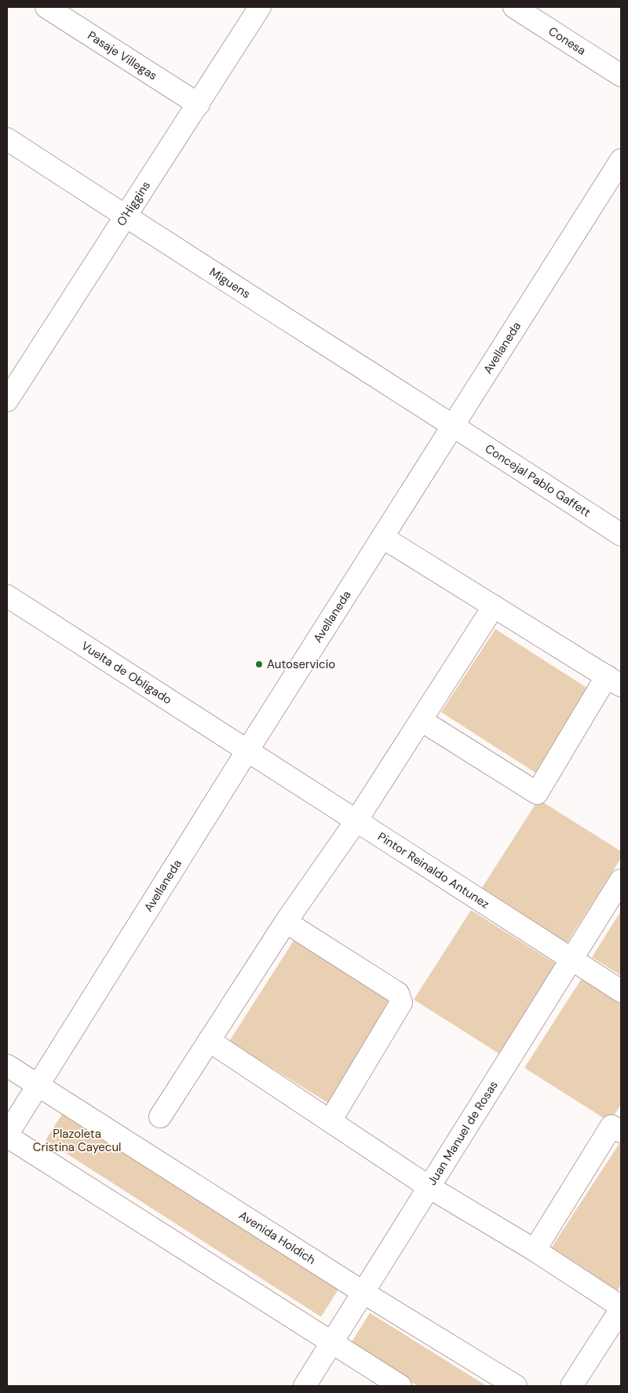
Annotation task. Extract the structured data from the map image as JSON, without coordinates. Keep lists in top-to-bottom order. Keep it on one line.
{"streets":{"street":["Conesa","Pasaje Villegas","O'Higgins","Miguens","Avellaneda","Concejal Pablo Gaffett","Vuelta de Obligado","Pintor Reinaldo Antunez","Juan Manuel de Rosas","Avenida Holdich"]},"crossings":[["Pasaje Villegas","O'Higgins"],["O'Higgins","Miguens"],["Miguens","Avellaneda"],["Miguens","Concejal Pablo Gaffett"],["Avellaneda","Concejal Pablo Gaffett"],["Avellaneda","Vuelta de Obligado"],["Avellaneda","Pintor Reinaldo Antunez"],["Avellaneda","Avenida Holdich"],["Vuelta de Obligado","Pintor Reinaldo Antunez"],["Pintor Reinaldo Antunez","Juan Manuel de Rosas"],["Juan Manuel de Rosas","Avenida Holdich"]],"parks":["Plazoleta Cristina Cayecul"],"places":["Autoservicio"]}
